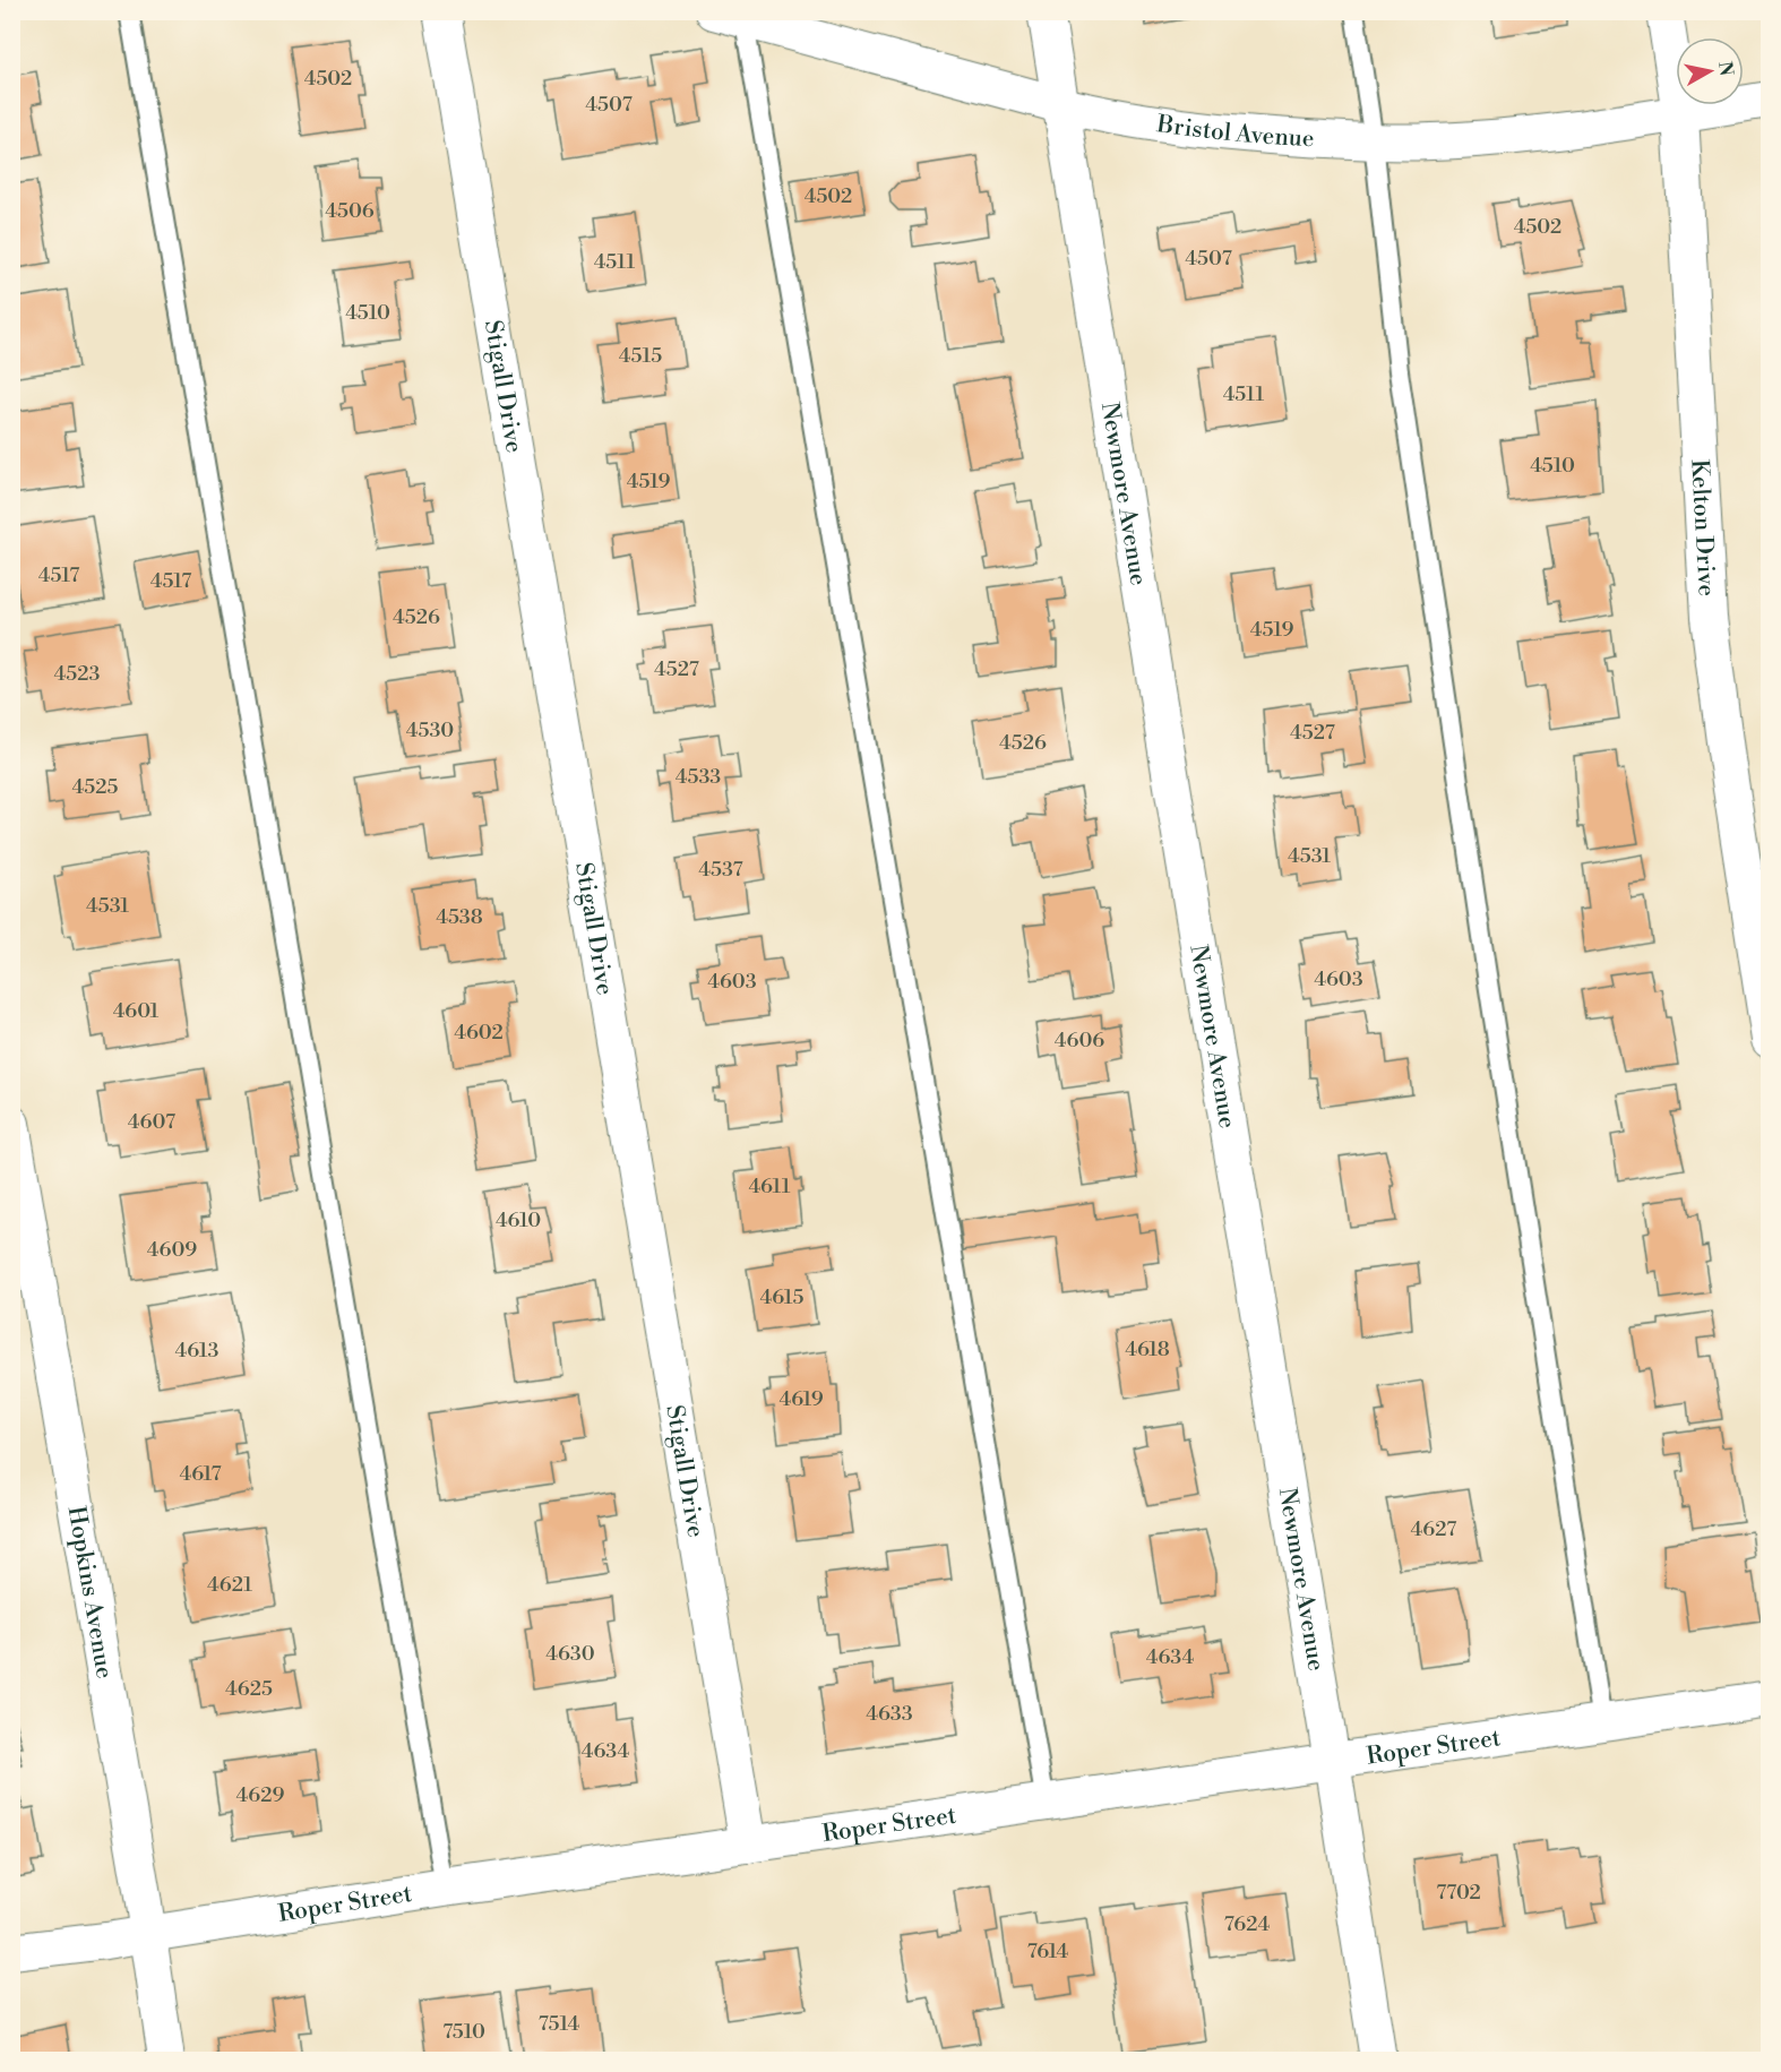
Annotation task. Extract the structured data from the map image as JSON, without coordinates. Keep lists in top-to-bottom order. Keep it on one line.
{"streets":{"street":["Bristol Avenue","Stigall Drive","Newmore Avenue","Kelton Drive","Hopkins Avenue","Roper Street"]},"crossings":[["Bristol Avenue","Newmore Avenue"],["Bristol Avenue","Kelton Drive"],["Stigall Drive","Roper Street"],["Newmore Avenue","Roper Street"],["Hopkins Avenue","Roper Street"]],"house_numbers":["4502","4507","4502","4506","4502","4507","4511","4510","4515","4511","4510","4519","4517","4517","4526","4519","4527","4523","4530","4527","4526","4533","4525","4531","4537","4531","4538","4603","4603","4601","4602","4606","4607","4611","4610","4609","4615","4618","4613","4619","4617","4627","4621","4630","4634","4625","4633","4634","4629","7702","7624","7614","7514","7510"],"north":"right"}
